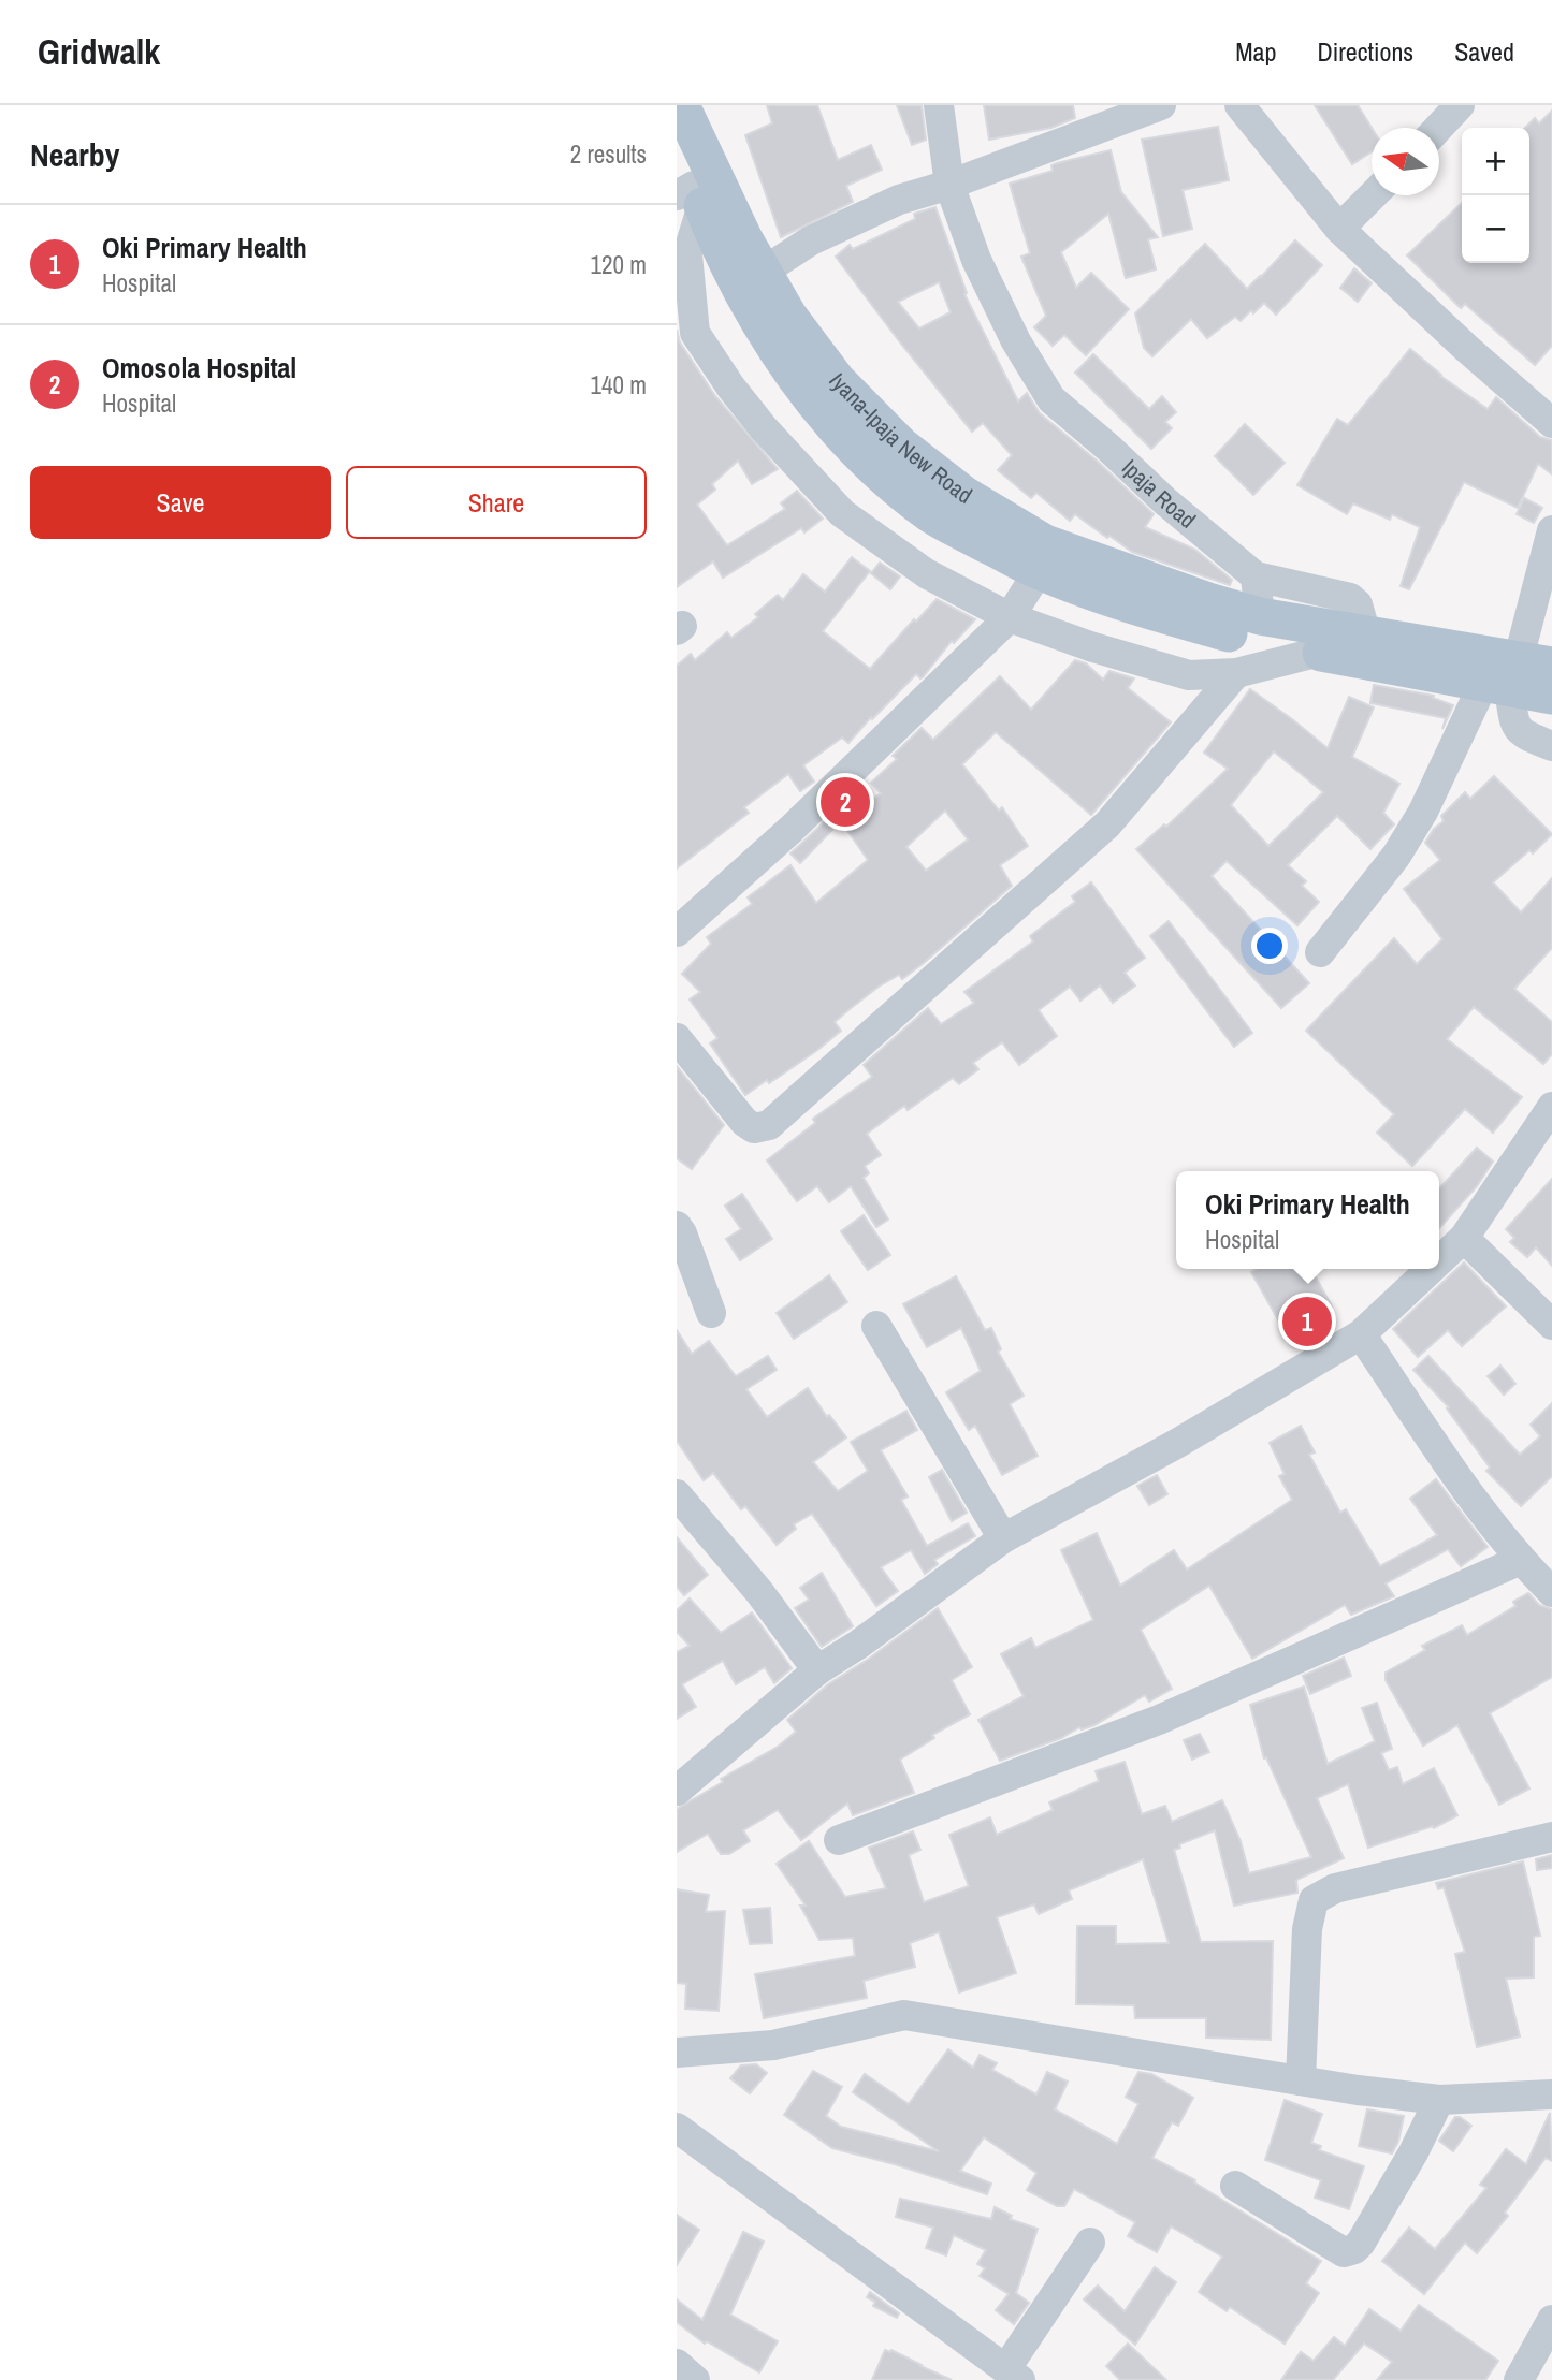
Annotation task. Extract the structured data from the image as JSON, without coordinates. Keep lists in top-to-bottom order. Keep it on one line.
{"streets":{"main road":["Iyana-Ipaja New Road"],"street":["Ipaja Road"]},"north":"left","page":{"header":"Gridwalk","nav":["Map","Directions","Saved"],"heading":["Nearby","2 results"],"map_buttons":["+","−"],"list":[{"mark":"1","name":"Oki Primary Health","note":"Hospital","value":"120 m"},{"mark":"2","name":"Omosola Hospital","note":"Hospital","value":"140 m"}],"buttons":["Save","Share"],"pins":["2","1"],"popup":["Oki Primary Health","Hospital"]}}
